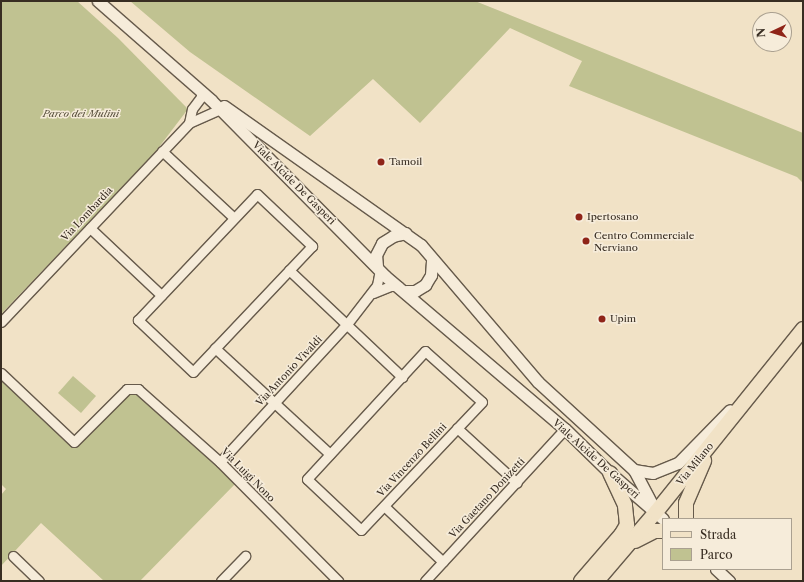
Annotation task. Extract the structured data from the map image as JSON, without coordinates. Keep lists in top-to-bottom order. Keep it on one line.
{"streets":{"main road":["Via Milano"],"street":["Viale Alcide De Gasperi","Via Lombardia","Via Antonio Vivaldi","Via Vincenzo Bellini","Via Luigi Nono","Via Gaetano Donizetti"]},"crossings":[["Viale Alcide De Gasperi","Via Lombardia"],["Viale Alcide De Gasperi","Via Antonio Vivaldi"],["Viale Alcide De Gasperi","Via Milano"],["Viale Alcide De Gasperi","Via Gaetano Donizetti"],["Via Antonio Vivaldi","Via Luigi Nono"],["Via Vincenzo Bellini","Via Gaetano Donizetti"]],"parks":["Parco dei Mulini"],"places":["Tamoil","Ipertosano","Centro Commerciale Nerviano","Upim"],"legend":["Strada","Parco"],"north":"left"}
